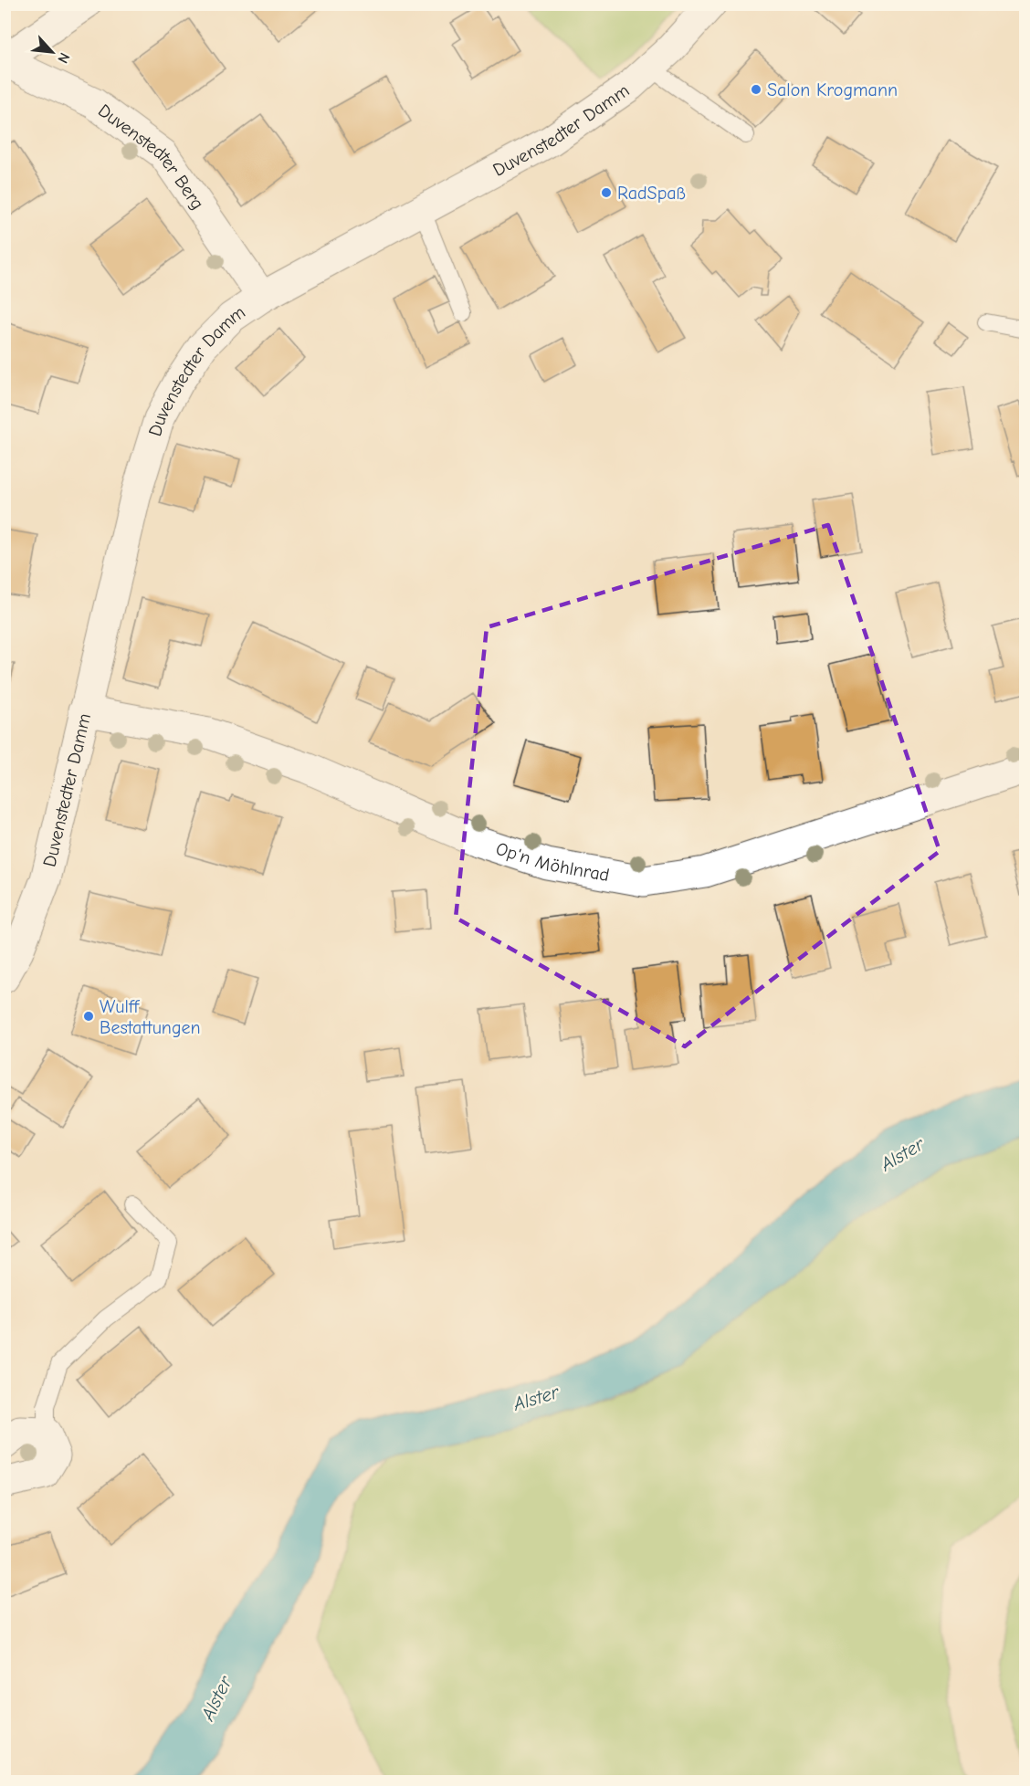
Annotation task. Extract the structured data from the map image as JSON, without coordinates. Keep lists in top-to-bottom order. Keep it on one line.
{"streets":{"street":["Duvenstedter Damm","Duvenstedter Berg","Op'n Möhlnrad"]},"crossings":[["Duvenstedter Damm","Duvenstedter Berg"],["Duvenstedter Damm","Op'n Möhlnrad"]],"water":["Alster"],"places":["Salon Krogmann","RadSpaß","Wulff Bestattungen"],"north":"bottom right"}
